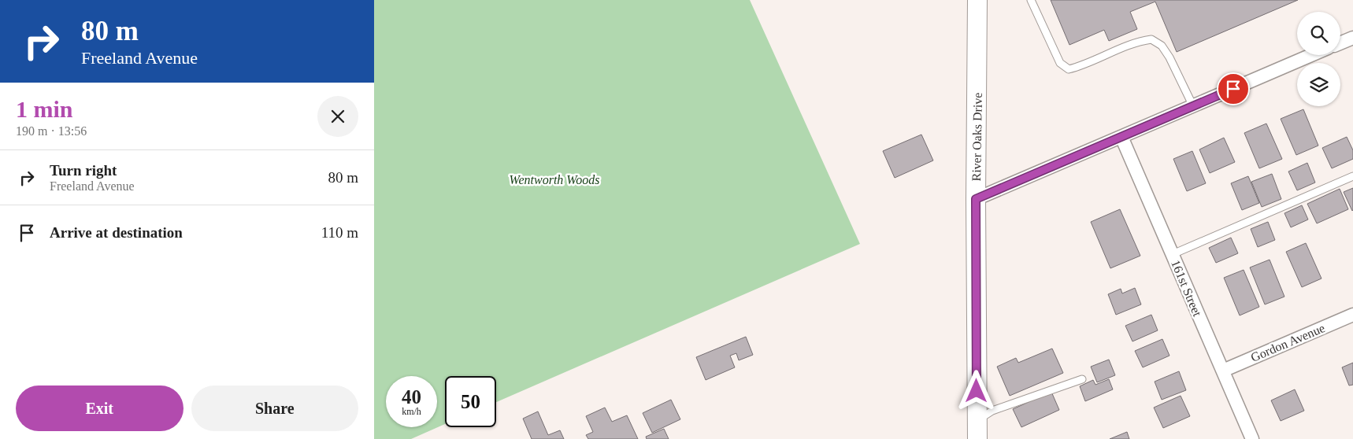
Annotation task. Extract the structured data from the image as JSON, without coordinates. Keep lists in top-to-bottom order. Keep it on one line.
{"streets":{"main road":["River Oaks Drive"],"street":["161st Street","Gordon Avenue"]},"crossings":[["161st Street","Gordon Avenue"]],"parks":["Wentworth Woods"],"page":{"turn":["80 m","Freeland Avenue"],"heading":["1 min","190 m · 13:56"],"list":[{"name":"Turn right","note":"Freeland Avenue","value":"80 m"},{"name":"Arrive at destination","value":"110 m"}],"speed":"40 km/h","limit":"50","buttons":["Exit","Share"]}}
